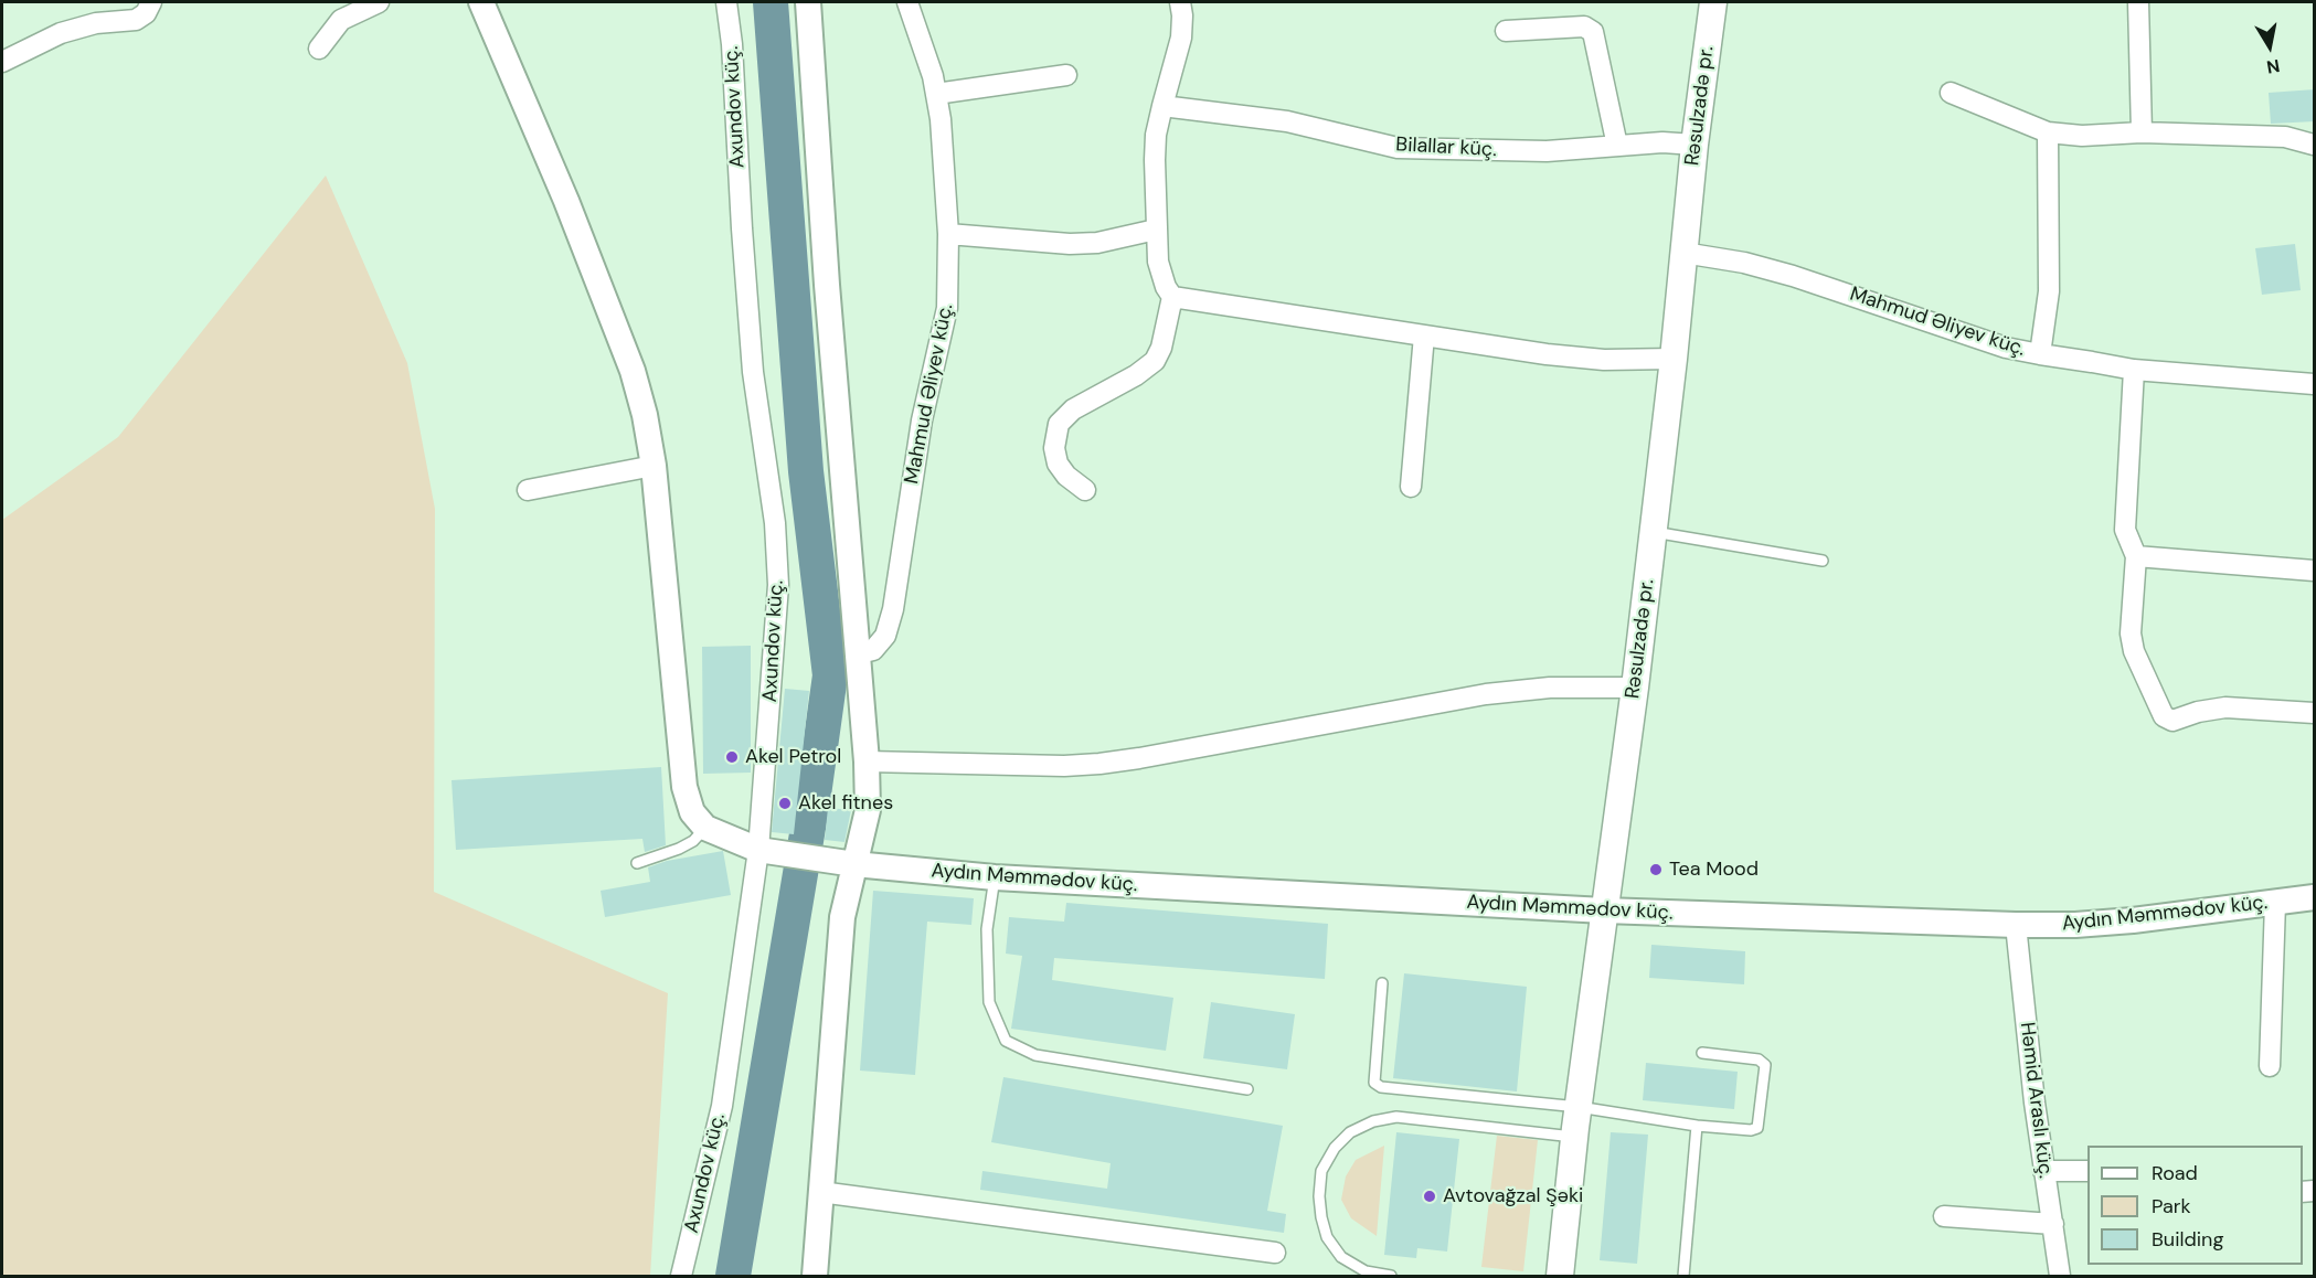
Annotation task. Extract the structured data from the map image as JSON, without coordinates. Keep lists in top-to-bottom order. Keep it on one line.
{"streets":{"main road":["Rəsulzadə pr."],"street":["Axundov küç.","Bilallar küç.","Mahmud Əliyev küç.","Aydın Məmmədov küç.","Həmid Araslı küç."]},"crossings":[["Rəsulzadə pr.","Bilallar küç."],["Rəsulzadə pr.","Mahmud Əliyev küç."],["Rəsulzadə pr.","Aydın Məmmədov küç."],["Axundov küç.","Aydın Məmmədov küç."],["Aydın Məmmədov küç.","Həmid Araslı küç."]],"places":["Akel Petrol","Akel fitnes","Tea Mood","Avtovağzal Şəki"],"legend":["Road","Park","Building"],"north":"bottom"}
